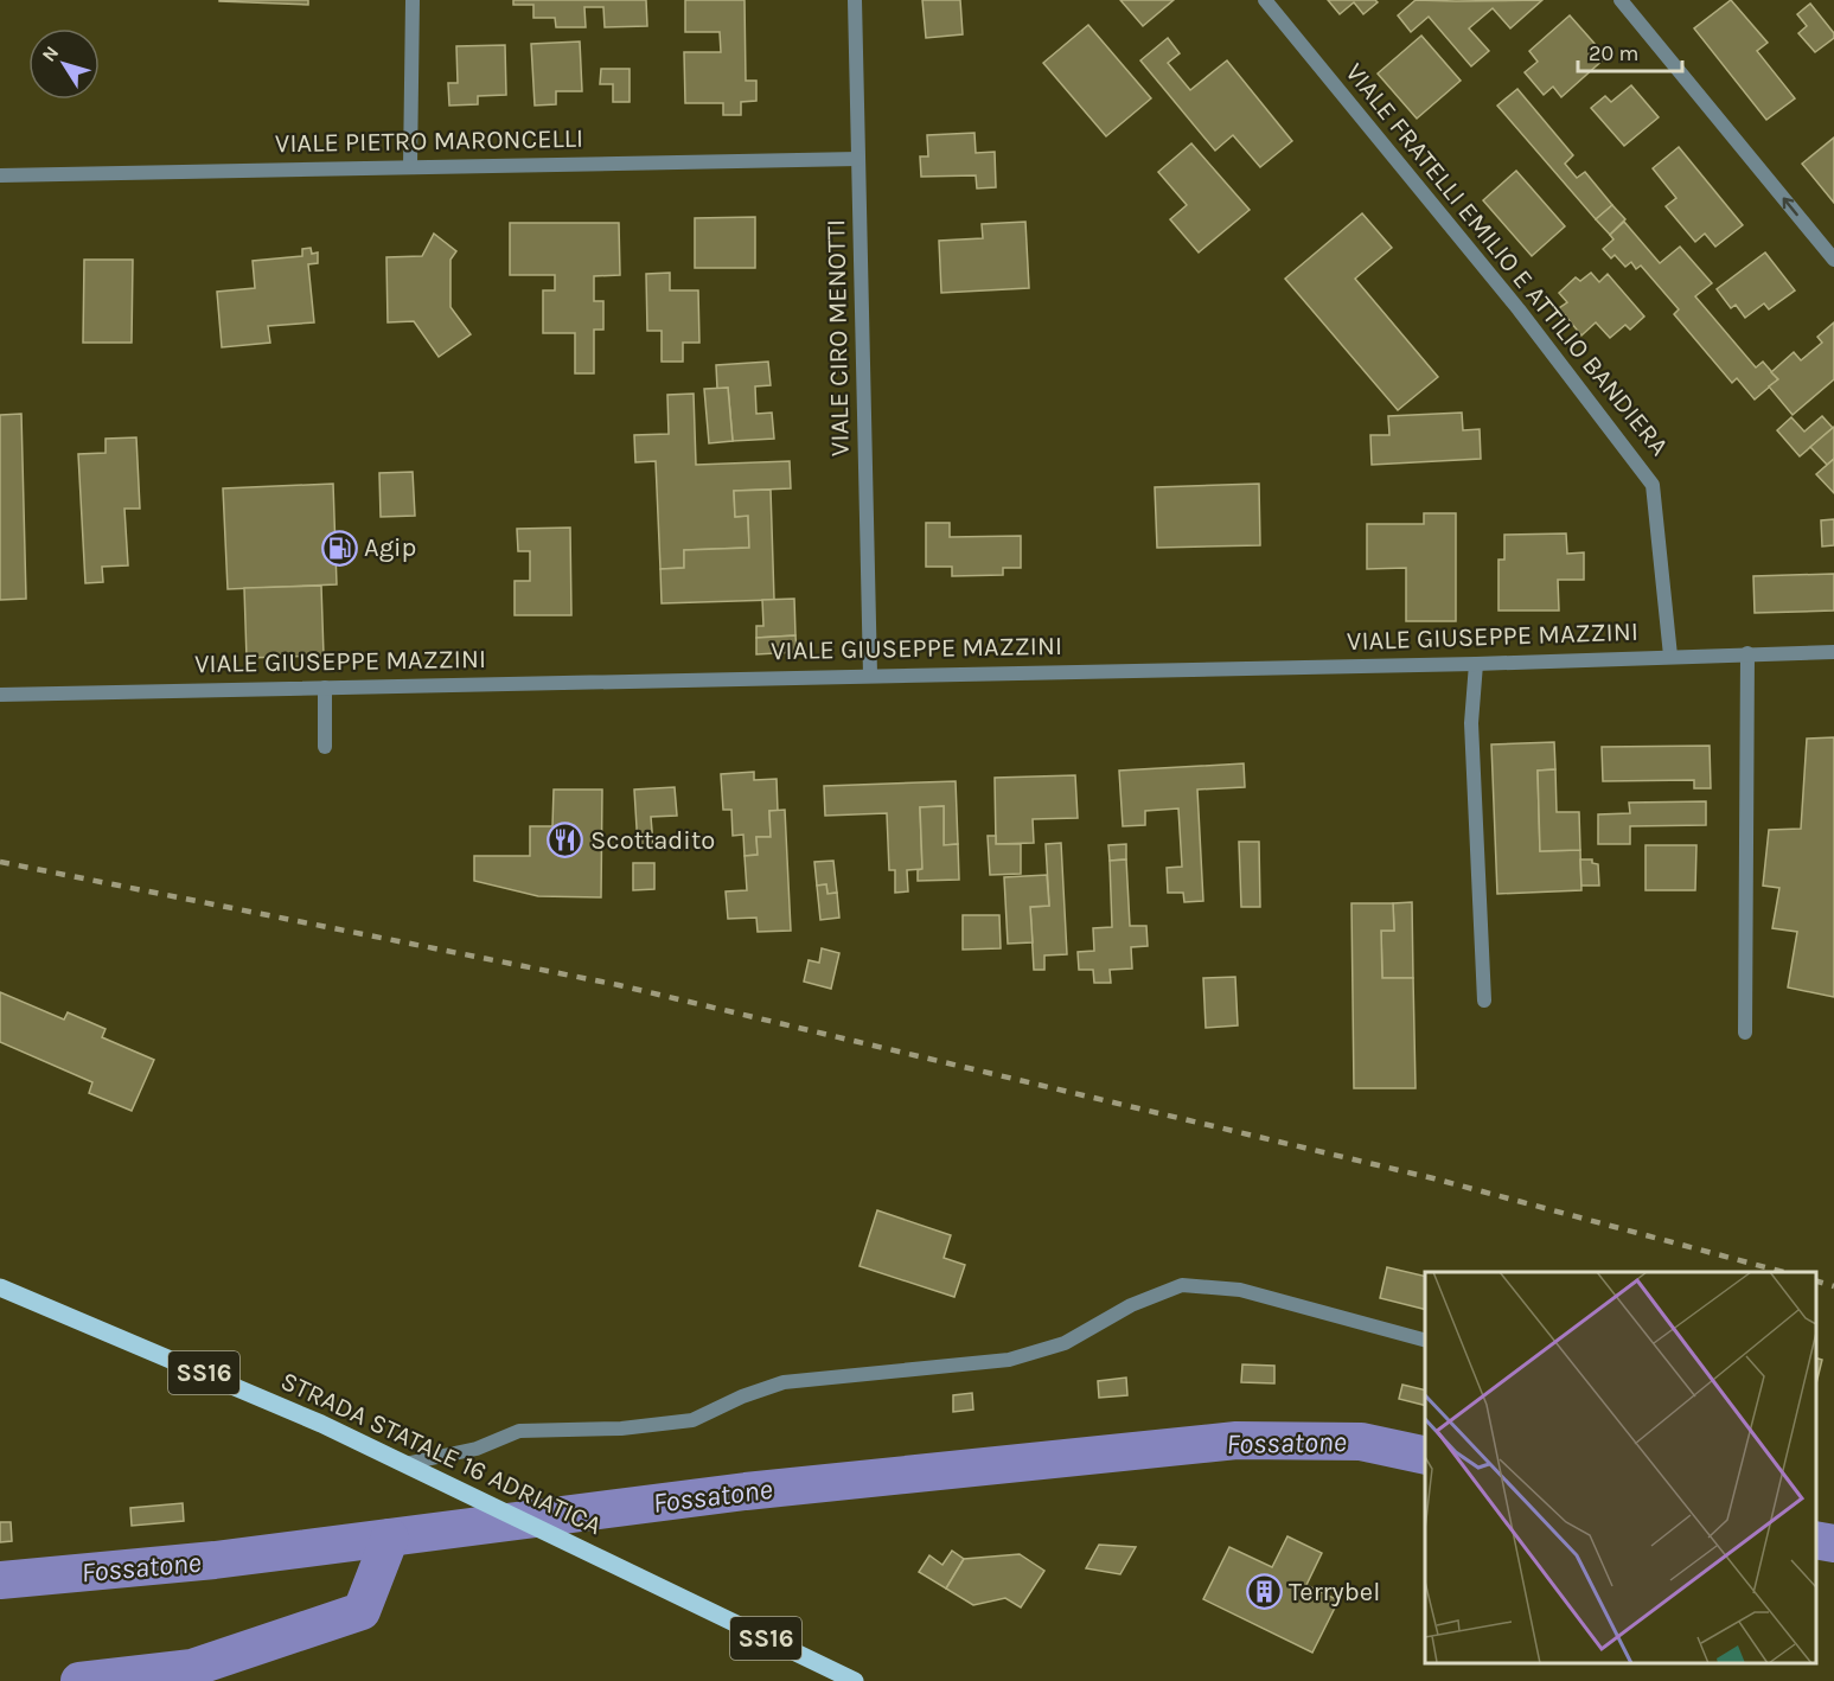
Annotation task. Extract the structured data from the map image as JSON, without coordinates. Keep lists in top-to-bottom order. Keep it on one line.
{"streets":{"main road":["SS16","STRADA STATALE 16 ADRIATICA"],"street":["VIALE PIETRO MARONCELLI","VIALE FRATELLI EMILIO E ATTILIO BANDIERA","VIALE CIRO MENOTTI","VIALE GIUSEPPE MAZZINI"]},"crossings":[["VIALE PIETRO MARONCELLI","VIALE CIRO MENOTTI"],["VIALE FRATELLI EMILIO E ATTILIO BANDIERA","VIALE GIUSEPPE MAZZINI"],["VIALE CIRO MENOTTI","VIALE GIUSEPPE MAZZINI"]],"water":["Fossatone"],"places":{"fuel station":["Agip"],"restaurant":["Scottadito"],"building":["Terrybel"]},"scale_bar":"20 m","north":"top left"}
